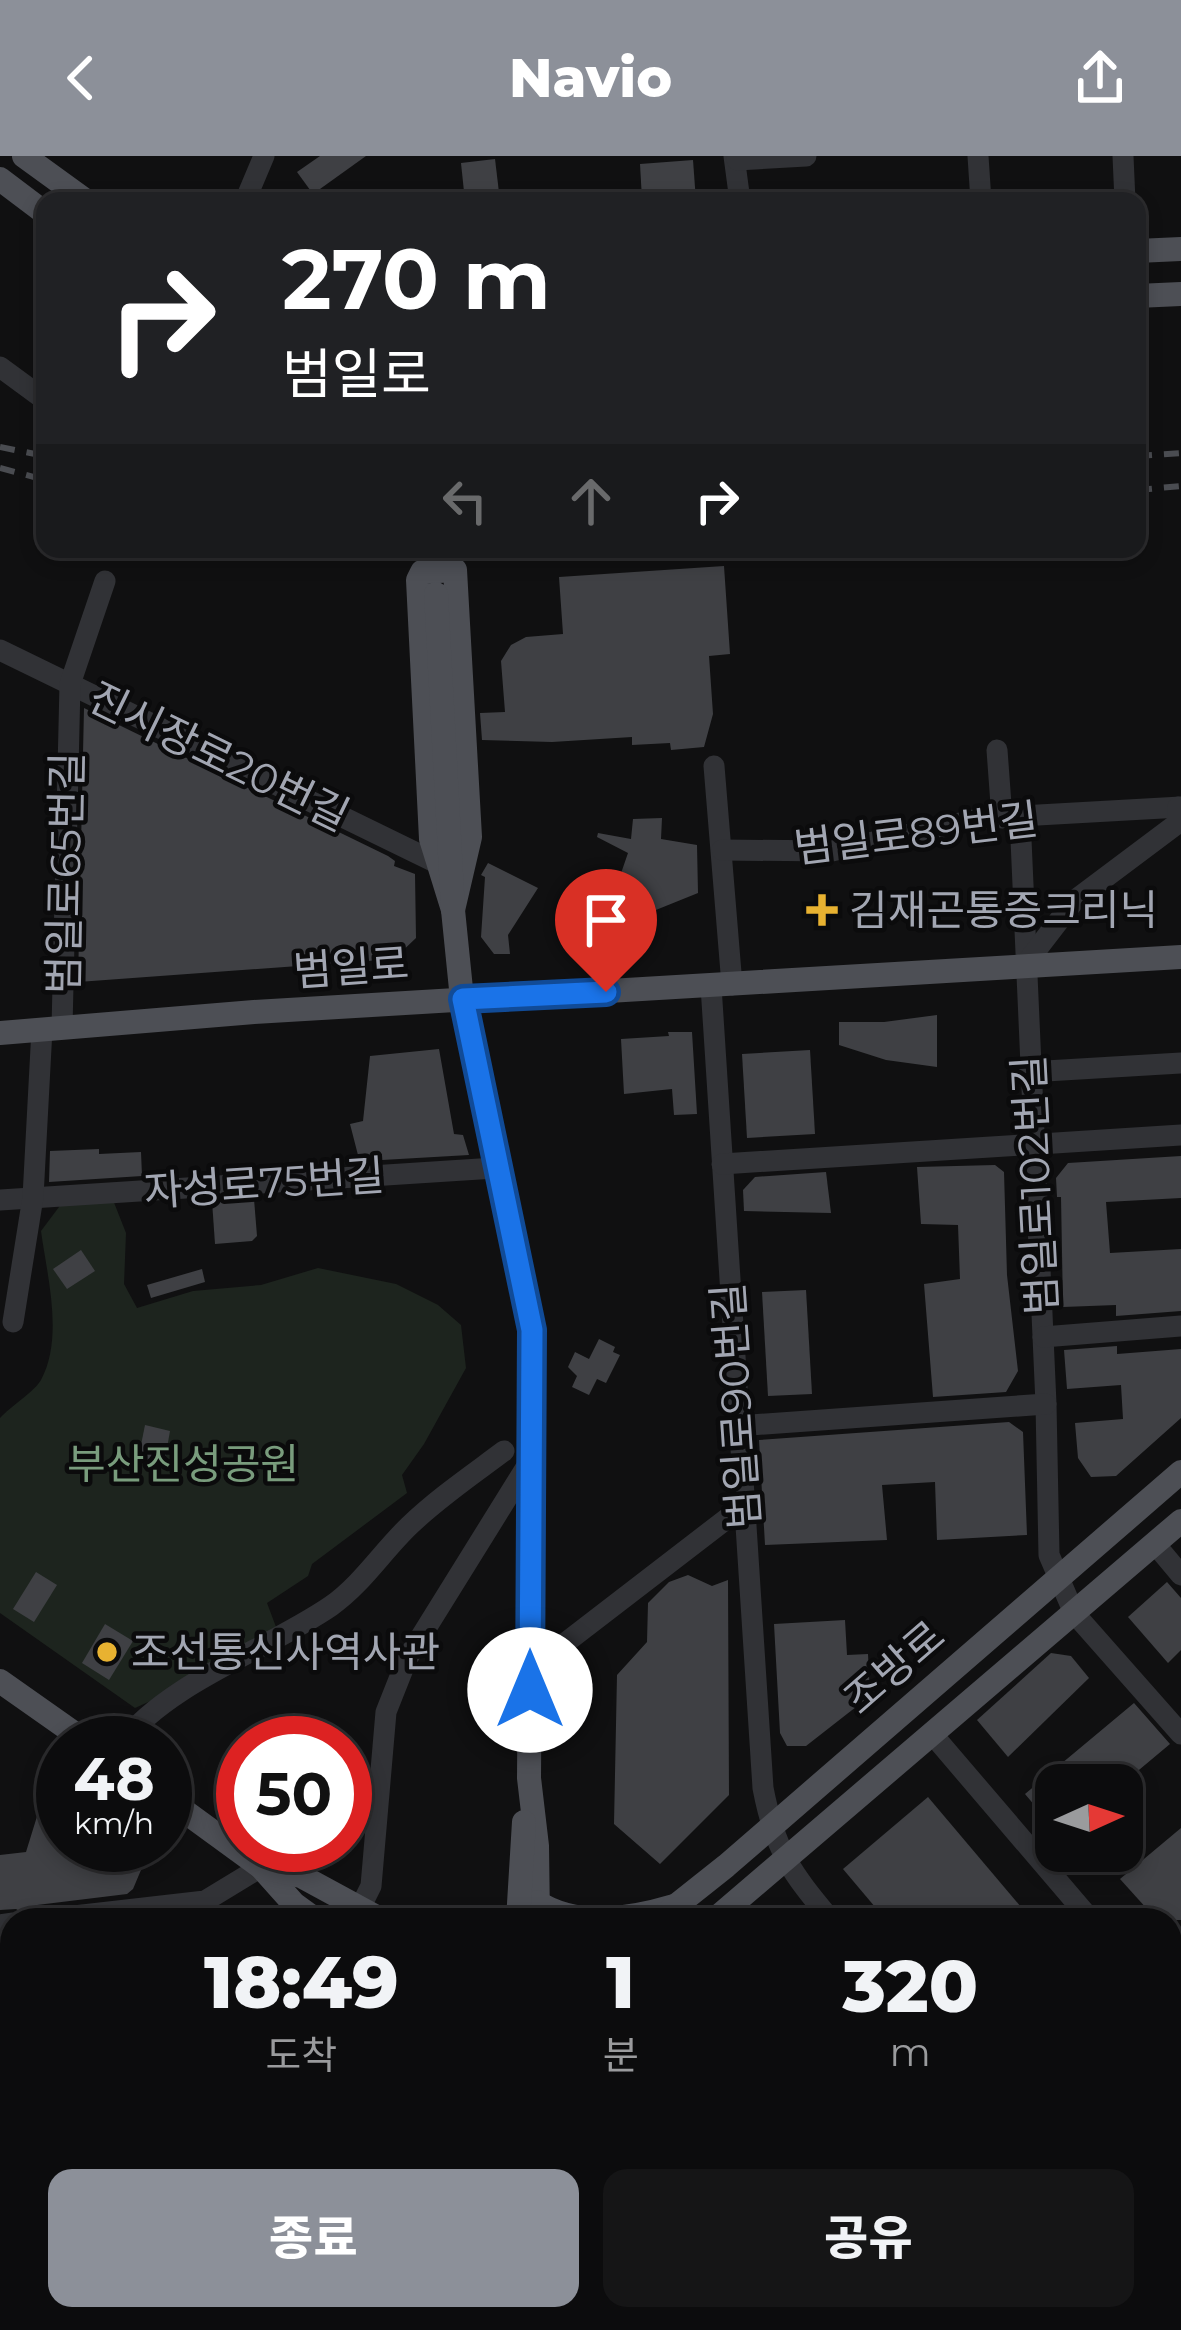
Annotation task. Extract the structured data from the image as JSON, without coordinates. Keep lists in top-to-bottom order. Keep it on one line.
{"streets":{"main road":["범일로","조방로"],"street":["진시장로20번길","범일로89번길","범일로65번길","자성로75번길","범일로102번길","범일로90번길"]},"crossings":[["진시장로20번길","범일로65번길"],["범일로89번길","범일로102번길"],["범일로65번길","범일로"],["범일로","범일로102번길"],["범일로","범일로90번길"],["범일로102번길","조방로"],["범일로90번길","조방로"]],"parks":["부산진성공원"],"places":{"health":["김재곤통증크리닉"],"other":["조선통신사역사관"]},"north":"right","page":{"header":"Navio","turn":["270 m","범일로"],"speed":"48 km/h","limit":"50","eta":["18:49","도착","1","분","320","m"],"buttons":["종료","공유"]}}
